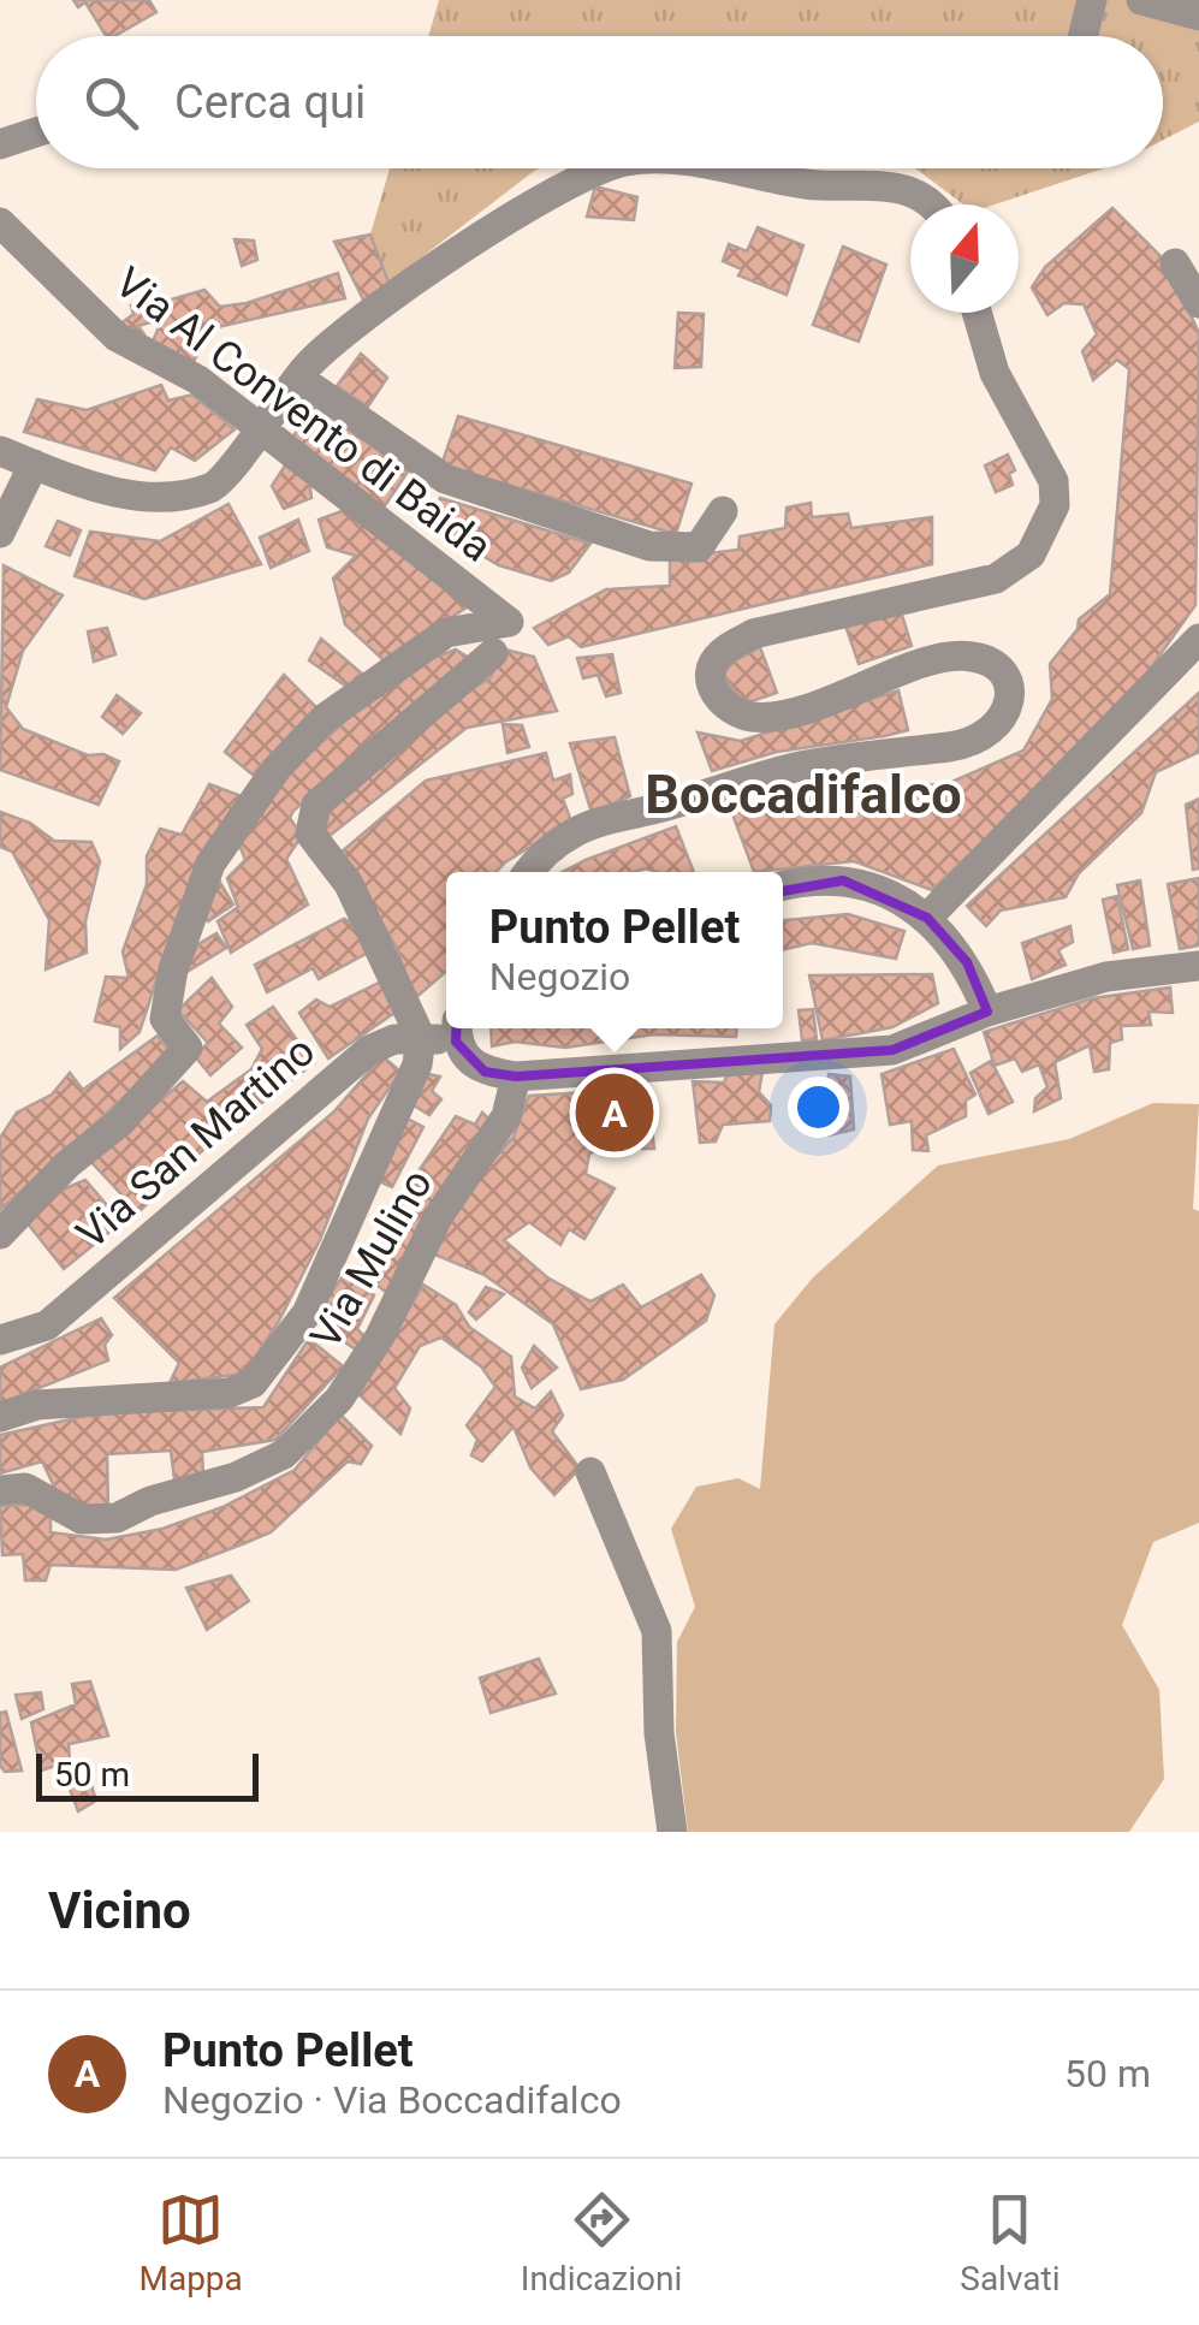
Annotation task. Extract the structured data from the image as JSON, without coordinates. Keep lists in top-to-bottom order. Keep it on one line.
{"streets":{"street":["Via Al Convento di Baida","Via San Martino","Via Mulino"]},"districts":["Boccadifalco"],"scale_bar":"50 m","north":"top","page":{"search":"Cerca qui","popup":["Punto Pellet","Negozio"],"pins":"A","scale":"50 m","heading":"Vicino","list":[{"mark":"A","name":"Punto Pellet","note":"Negozio · Via Boccadifalco","value":"50 m"}],"nav":["Mappa","Indicazioni","Salvati"]}}
